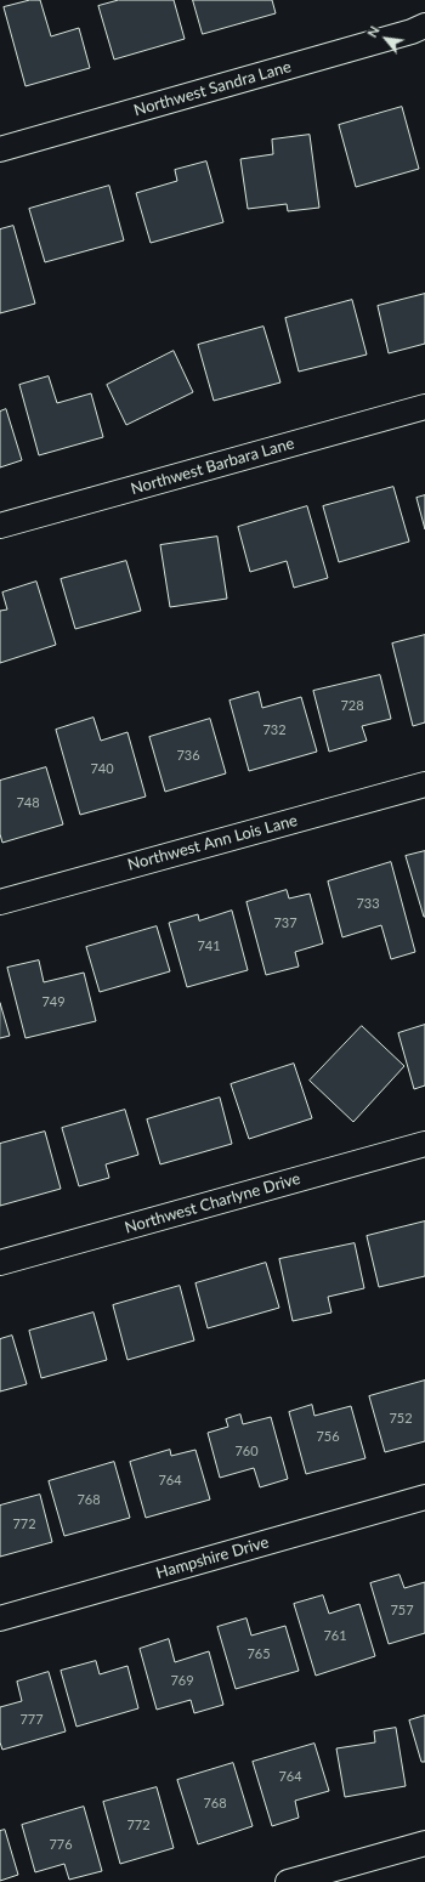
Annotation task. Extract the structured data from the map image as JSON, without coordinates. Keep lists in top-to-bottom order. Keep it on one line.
{"streets":{"street":["Northwest Sandra Lane","Northwest Barbara Lane","Northwest Ann Lois Lane","Northwest Charlyne Drive","Hampshire Drive"]},"house_numbers":["728","732","736","740","748","733","737","741","749","752","756","760","764","768","772","757","761","765","769","777","764","768","772","776"],"north":"top left"}
